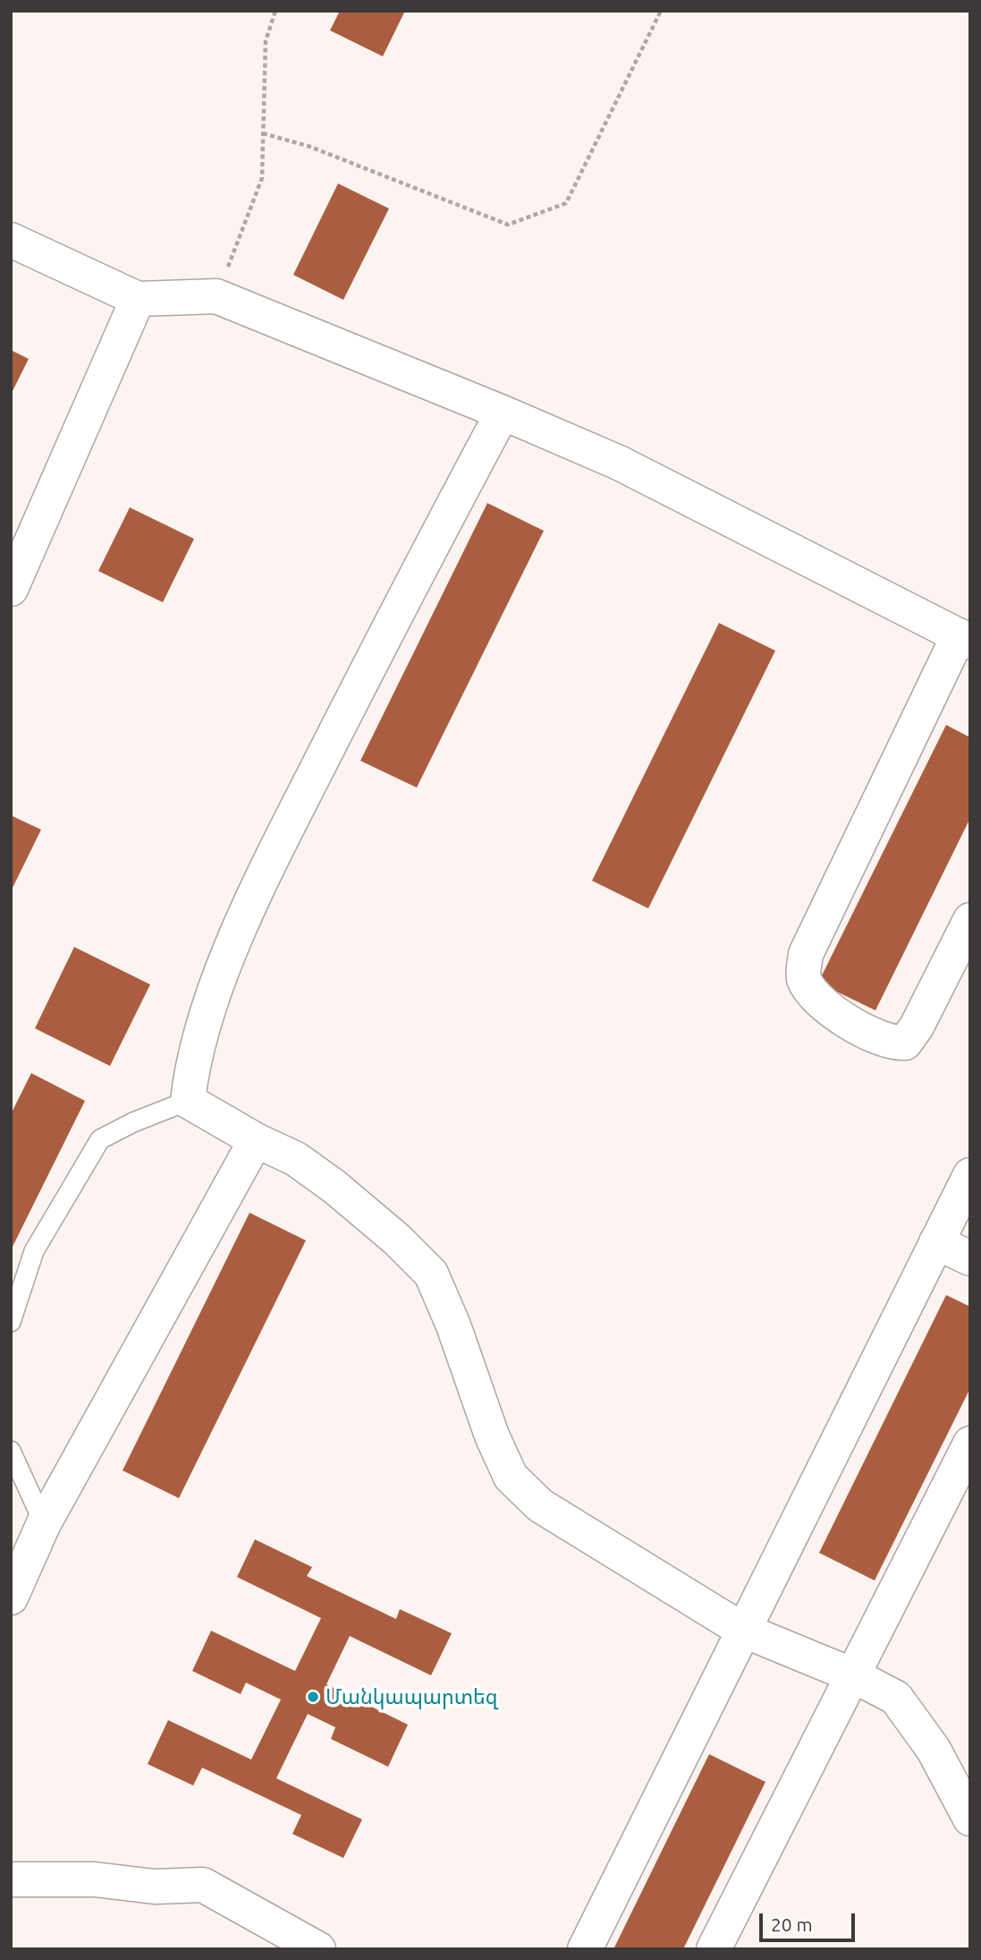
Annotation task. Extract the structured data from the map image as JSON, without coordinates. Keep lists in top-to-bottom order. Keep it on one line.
{"places":["Մանկապարտեզ"],"scale_bar":"20 m"}
